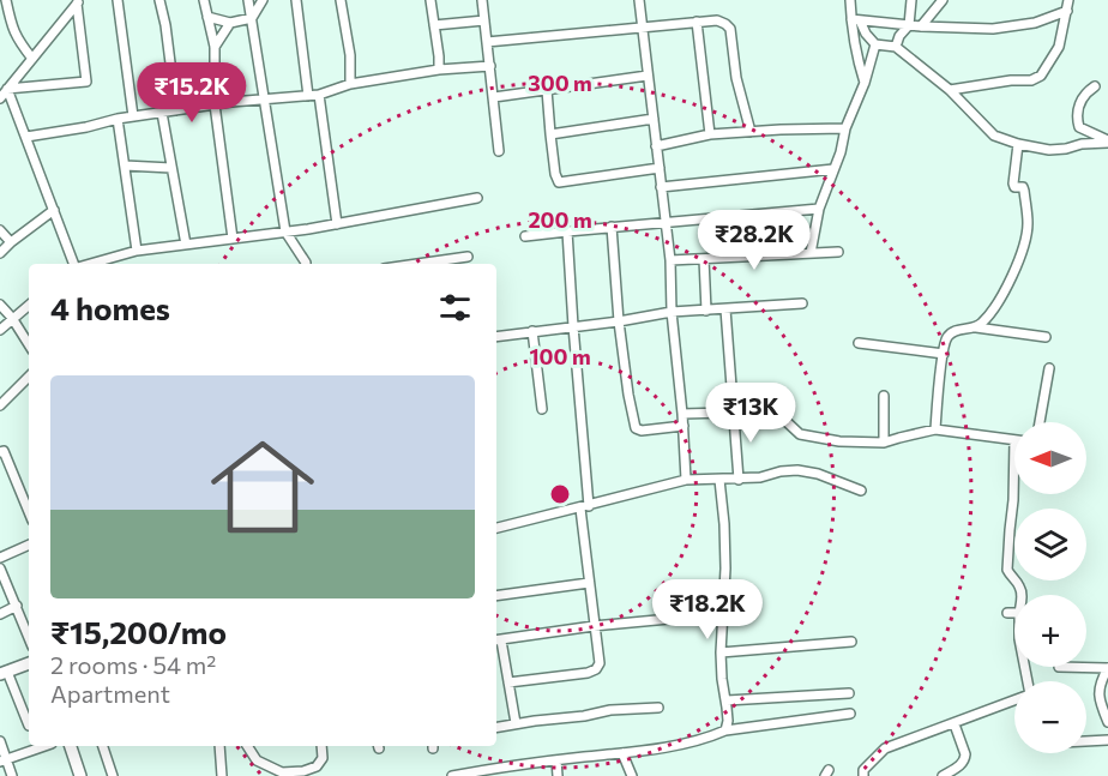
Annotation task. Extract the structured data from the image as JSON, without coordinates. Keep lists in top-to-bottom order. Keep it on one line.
{"north":"left","page":{"price":["₹15.2K","₹28.2K","₹13K","₹18.2K"],"heading":"4 homes","list":[{"name":"₹15,200/mo","note":"2 rooms · 54 m² · Apartment"}],"map_buttons":["+","−"]},"rings":["300 m","200 m","100 m"]}
